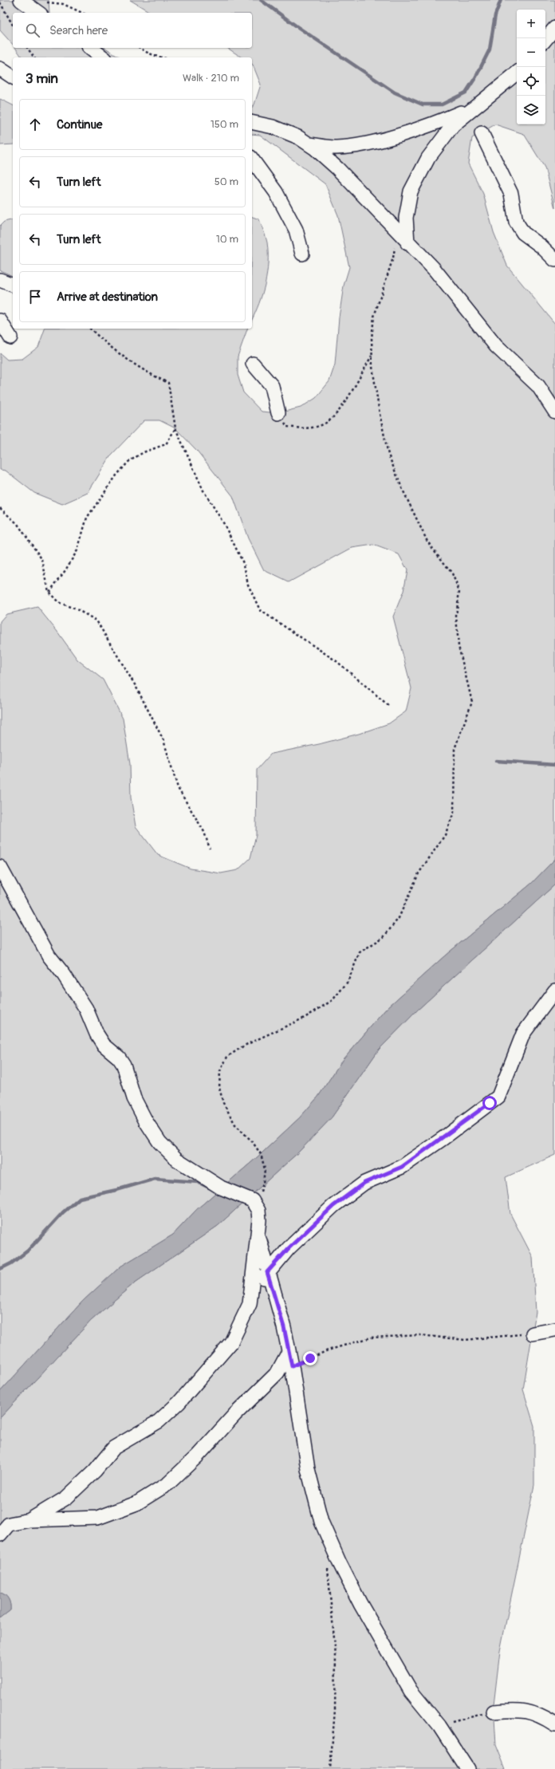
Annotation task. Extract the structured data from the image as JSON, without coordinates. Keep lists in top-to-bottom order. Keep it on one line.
{"page":{"map_buttons":["+","−"],"search":"Search here","heading":["3 min","Walk · 210 m"],"list":[["Continue","150 m"],["Turn left","50 m"],["Turn left","10 m"],"Arrive at destination"]}}
